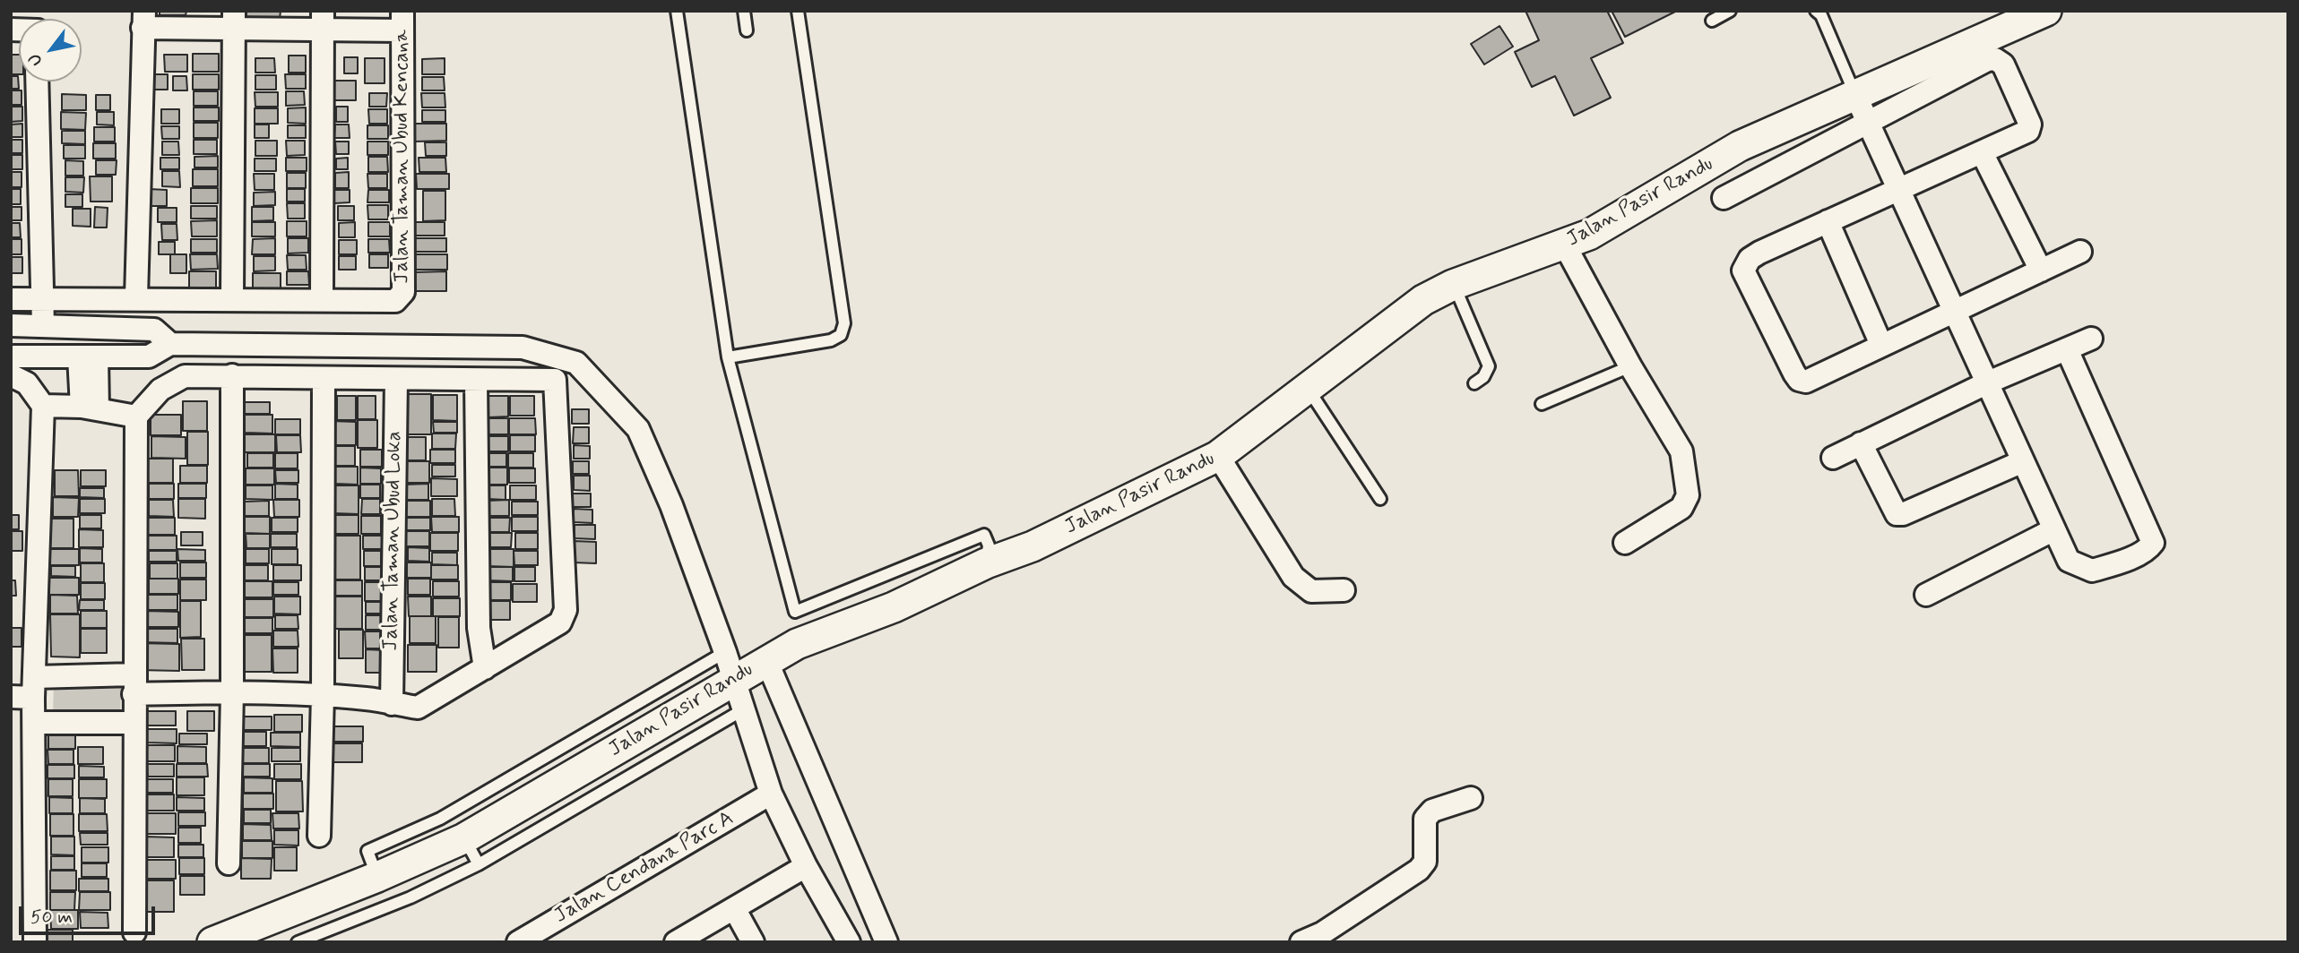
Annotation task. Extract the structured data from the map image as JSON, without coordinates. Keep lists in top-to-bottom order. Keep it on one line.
{"streets":{"main road":["Jalan Pasir Randu"],"street":["Jalan Taman Ubud Kencana","Jalan Taman Ubud Loka","Jalan Cendana Parc A"]},"scale_bar":"50 m","north":"bottom left"}
